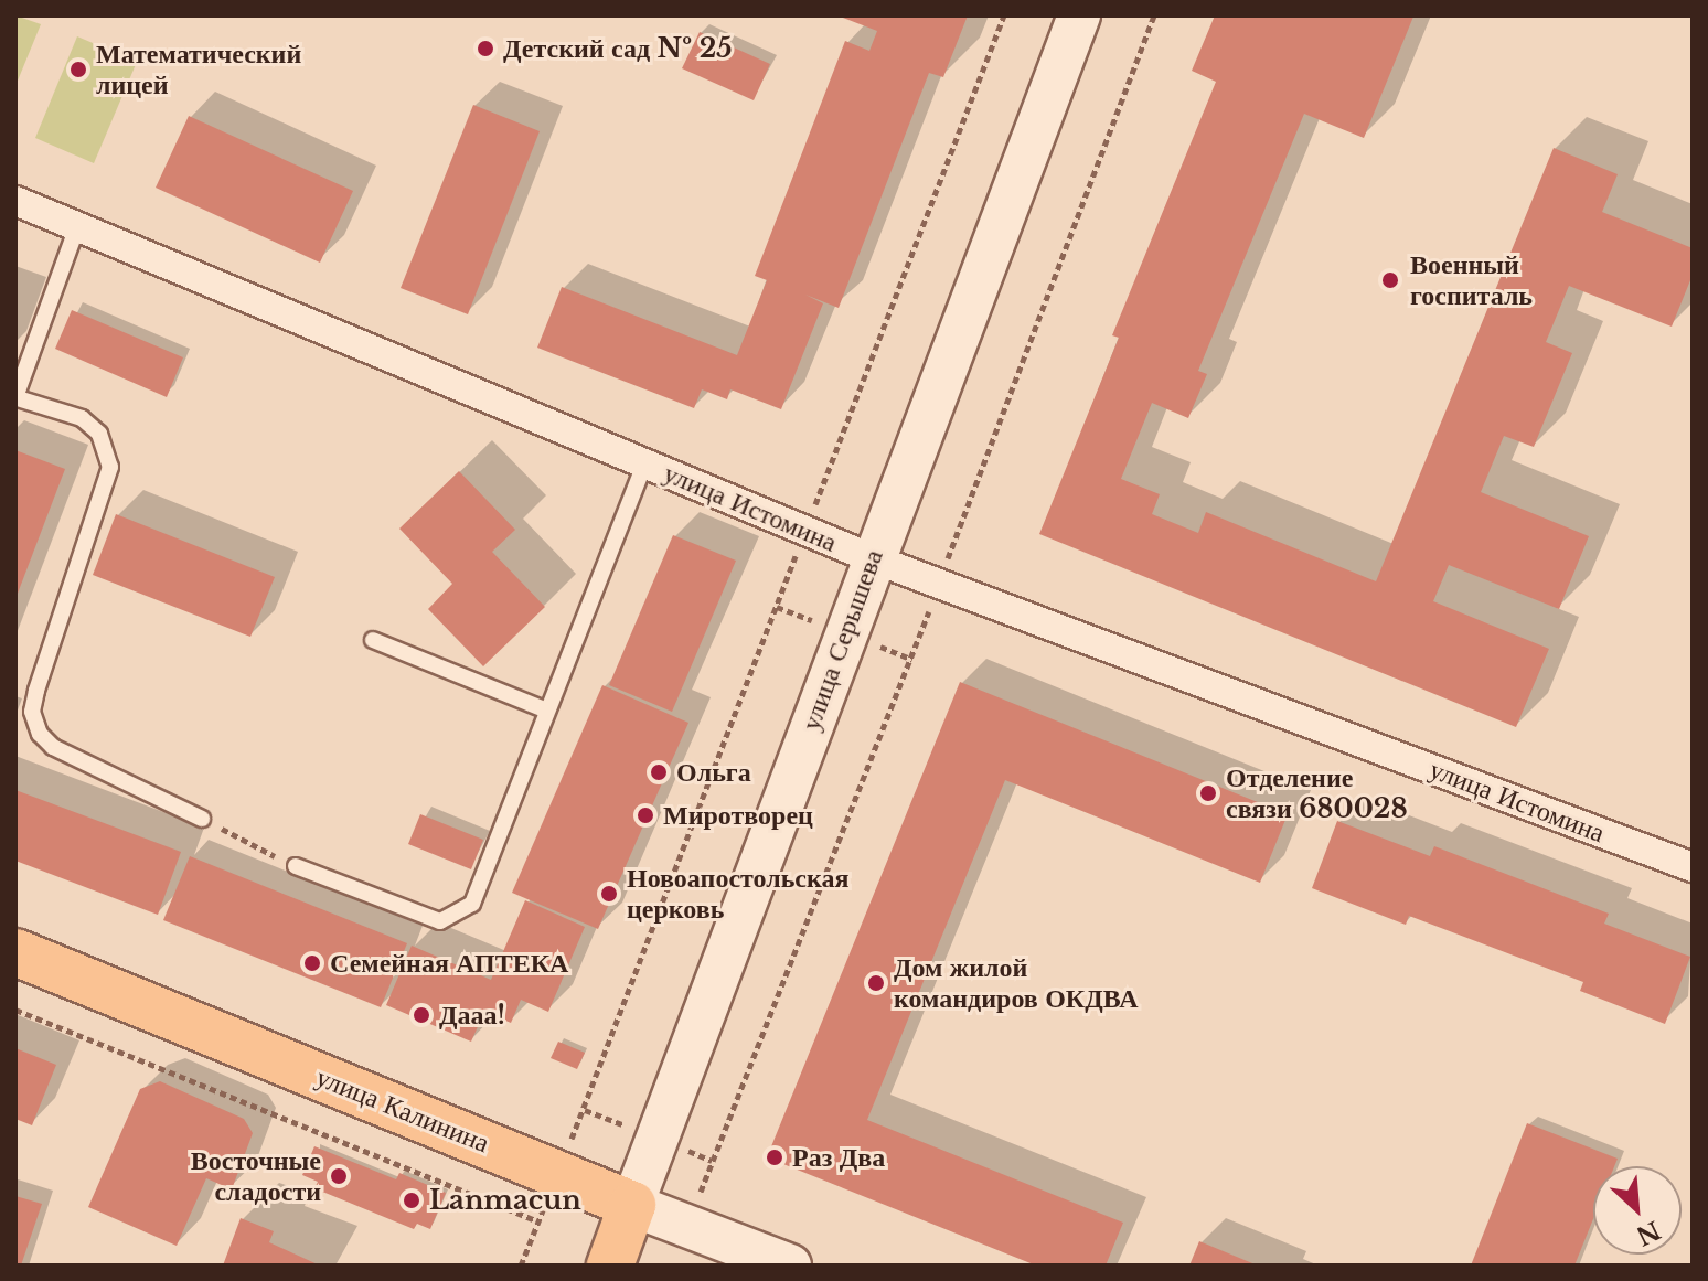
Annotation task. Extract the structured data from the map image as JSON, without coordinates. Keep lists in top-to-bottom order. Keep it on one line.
{"streets":{"main road":["улица Серышева","улица Калинина"],"street":["улица Истомина"]},"crossings":[["улица Истомина","улица Серышева"],["улица Серышева","улица Калинина"]],"places":["Детский сад № 25","Математический лицей","Военный госпиталь","Ольга","Отделение связи 680028","Миротворец","Новоапостольская церковь","Семейная АПТЕКА","Дом жилой командиров ОКДВА","Дааа!","Раз Два","Восточные сладости","Lanmacun"],"north":"bottom right"}
